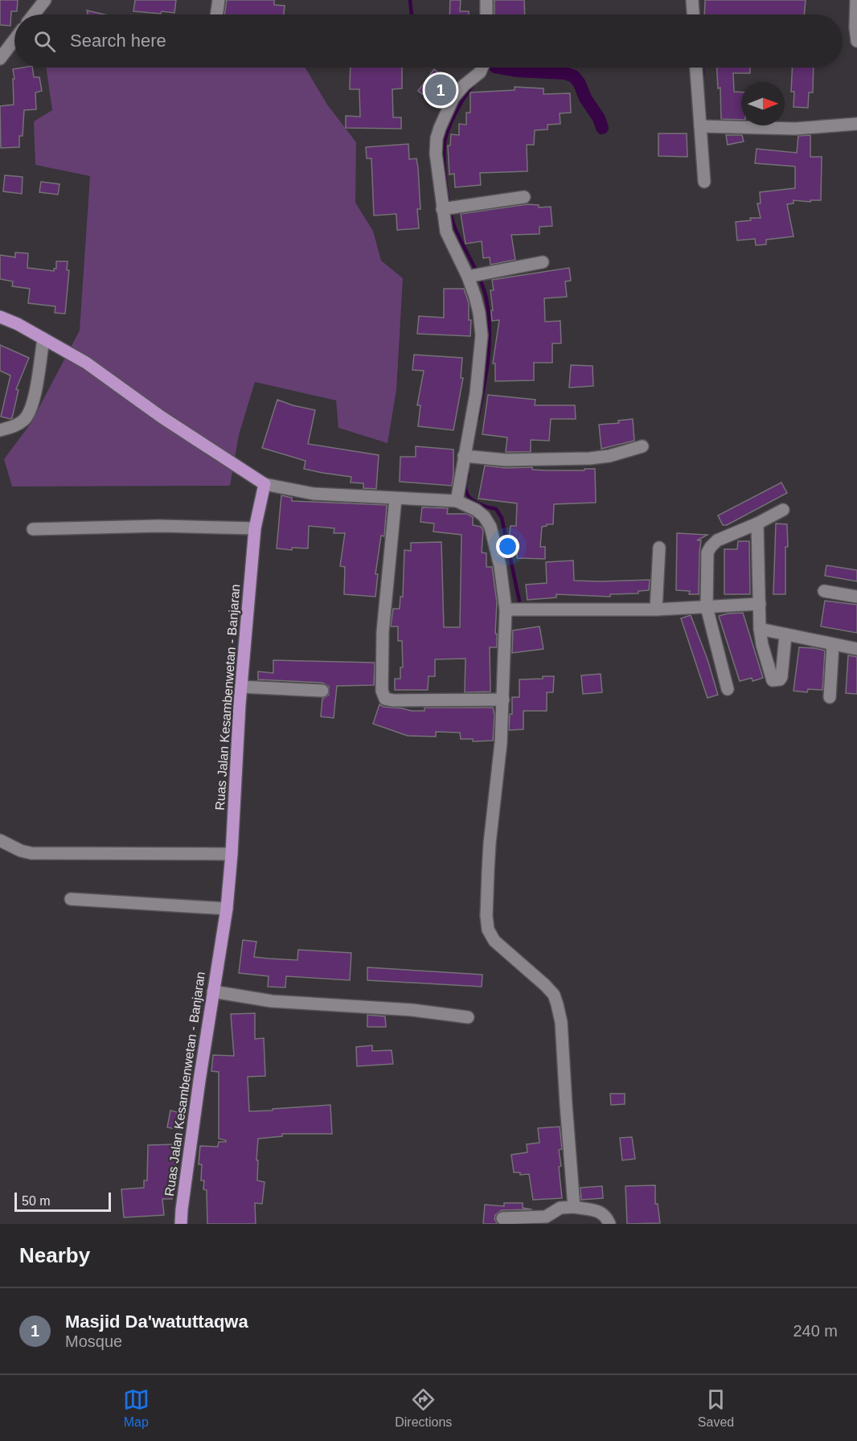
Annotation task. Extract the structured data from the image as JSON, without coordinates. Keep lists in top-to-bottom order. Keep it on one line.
{"streets":{"main road":["Ruas Jalan Kesambenwetan - Banjaran"]},"scale_bar":"50 m","north":"right","page":{"search":"Search here","pins":"1","scale":"50 m","heading":"Nearby","list":[{"mark":"1","name":"Masjid Da'watuttaqwa","note":"Mosque","value":"240 m"}],"nav":["Map","Directions","Saved"]}}
